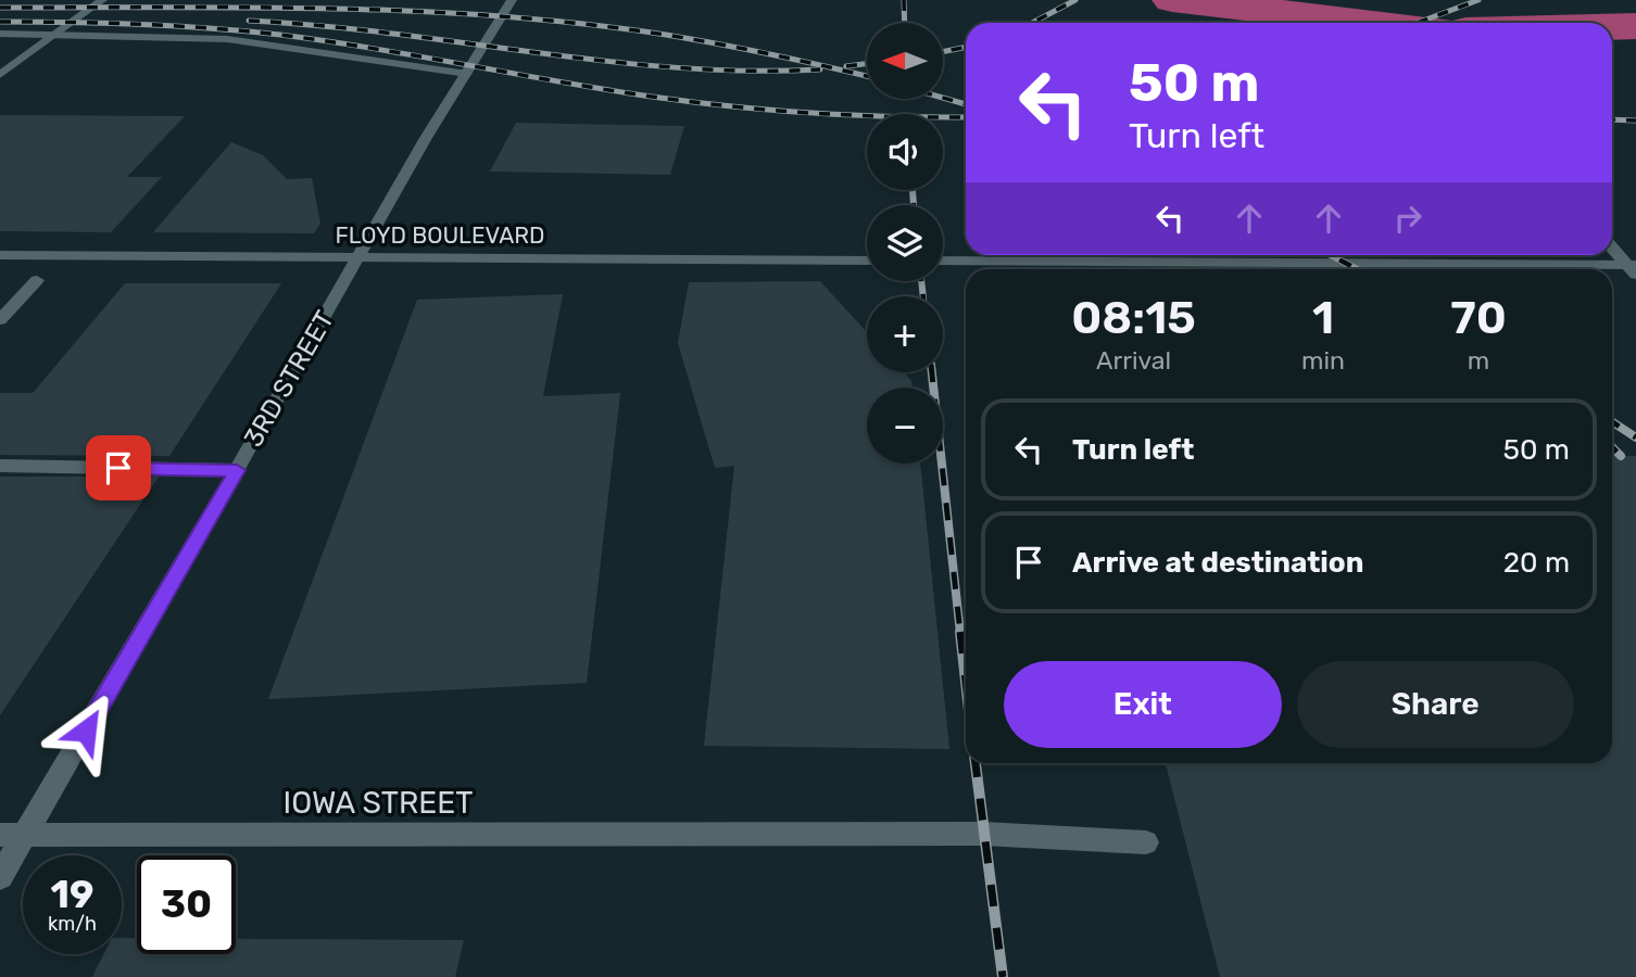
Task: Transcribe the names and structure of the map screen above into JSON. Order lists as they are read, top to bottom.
{
  "streets": {
    "street": ["FLOYD BOULEVARD", "3RD STREET", "IOWA STREET"]
  },
  "crossings": [
    ["3RD STREET", "IOWA STREET"]
  ],
  "north": "left",
  "page": {
    "map_buttons": ["+", "−"],
    "turn": ["50 m", "Turn left"],
    "eta": [
      "08:15",
      "Arrival",
      "1",
      "min",
      "70",
      "m"
    ],
    "list": [
      {
        "name": "Turn left",
        "value": "50 m"
      },
      {
        "name": "Arrive at destination",
        "value": "20 m"
      }
    ],
    "buttons": ["Exit", "Share"],
    "speed": "19 km/h",
    "limit": "30"
  }
}
